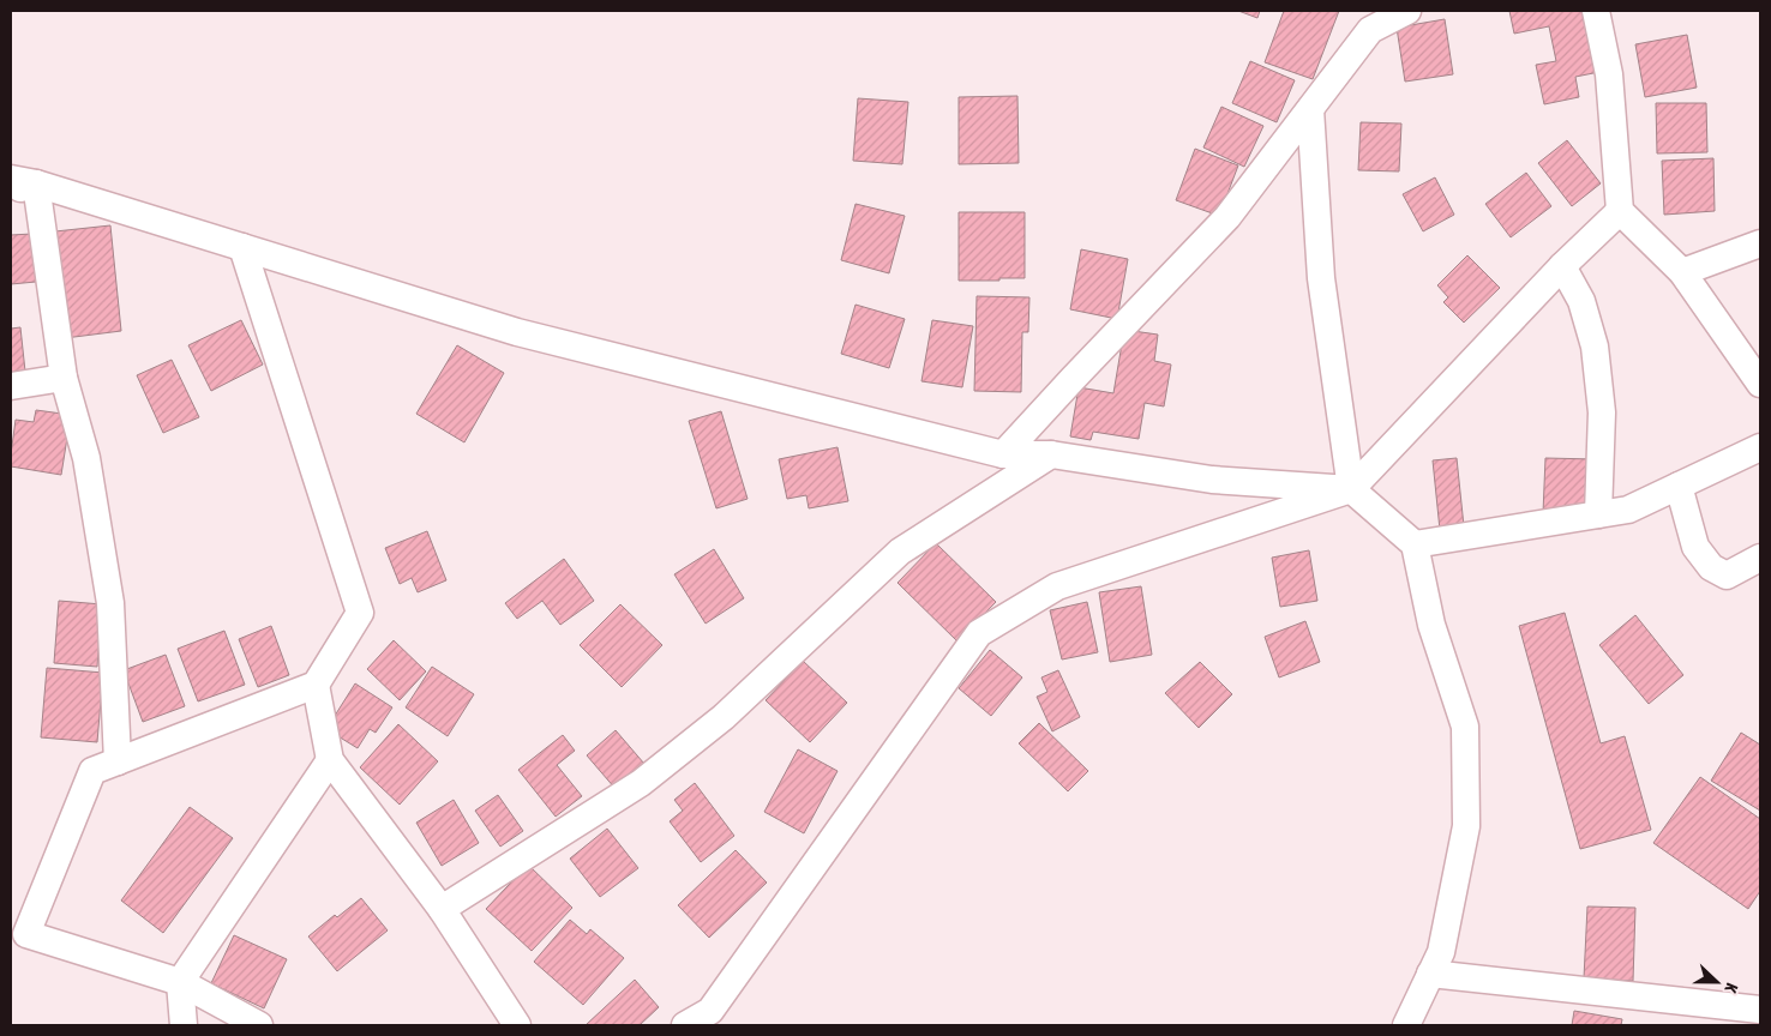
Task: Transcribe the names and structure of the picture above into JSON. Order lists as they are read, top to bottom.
{
  "north": "right"
}
